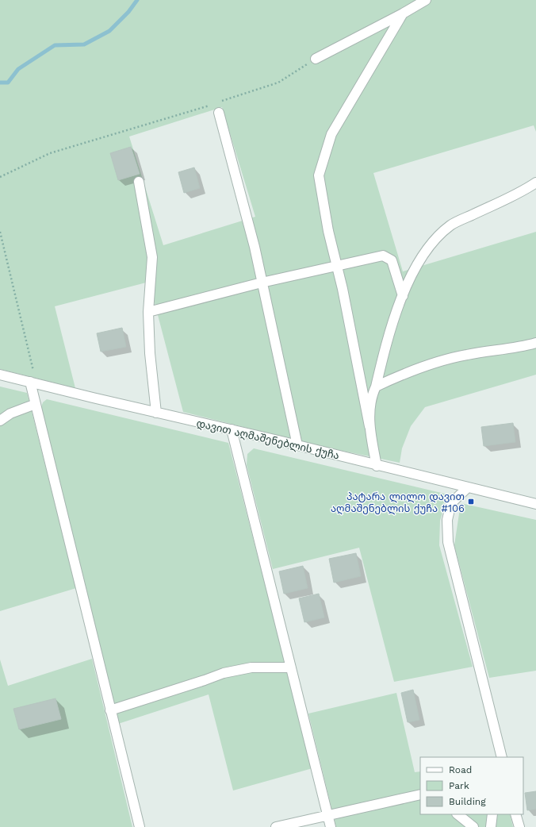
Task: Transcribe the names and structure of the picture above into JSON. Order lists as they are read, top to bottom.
{
  "streets": {
    "street": ["დავით აღმაშენებლის ქუჩა"]
  },
  "places": {
    "transit": ["პატარა ლილო დავით აღმაშენებლის ქუჩა #106"]
  },
  "legend": ["Road", "Park", "Building"]
}
